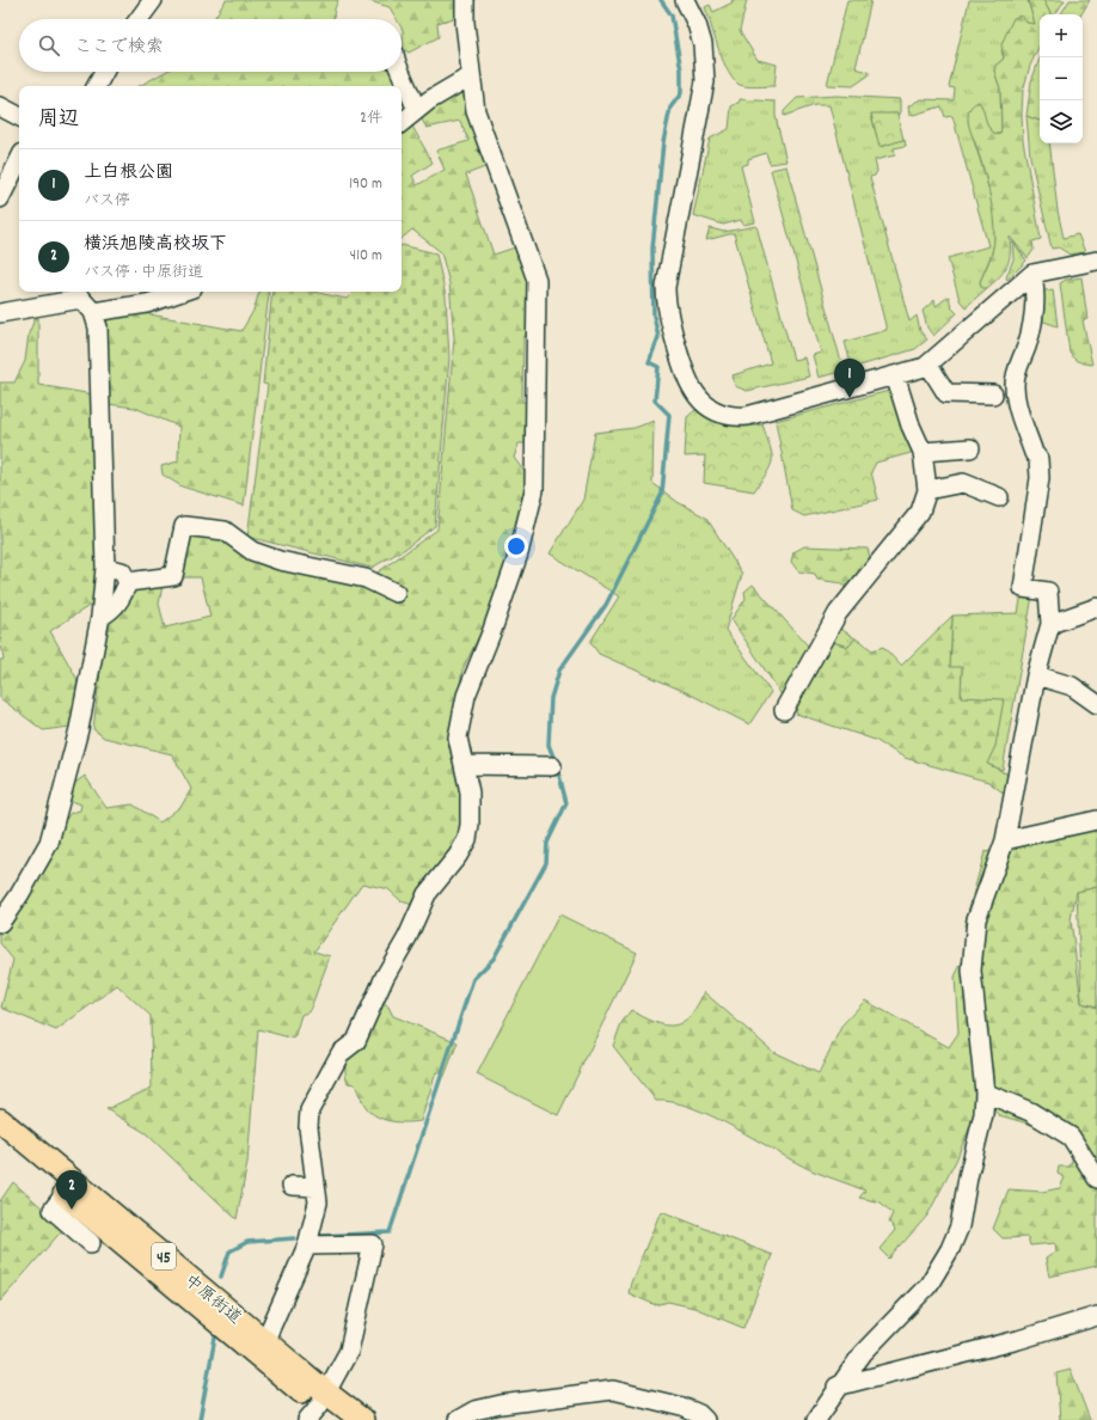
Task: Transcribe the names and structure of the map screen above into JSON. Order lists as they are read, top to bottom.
{
  "streets": {
    "main road": ["45", "中原街道"]
  },
  "page": {
    "map_buttons": ["+", "−"],
    "search": "ここで検索",
    "heading": ["周辺", "2件"],
    "list": [
      {
        "mark": "1",
        "name": "上白根公園",
        "note": "バス停",
        "value": "190 m"
      },
      {
        "mark": "2",
        "name": "横浜旭陵高校坂下",
        "note": "バス停 · 中原街道",
        "value": "410 m"
      }
    ],
    "pins": ["1", "2"]
  }
}
